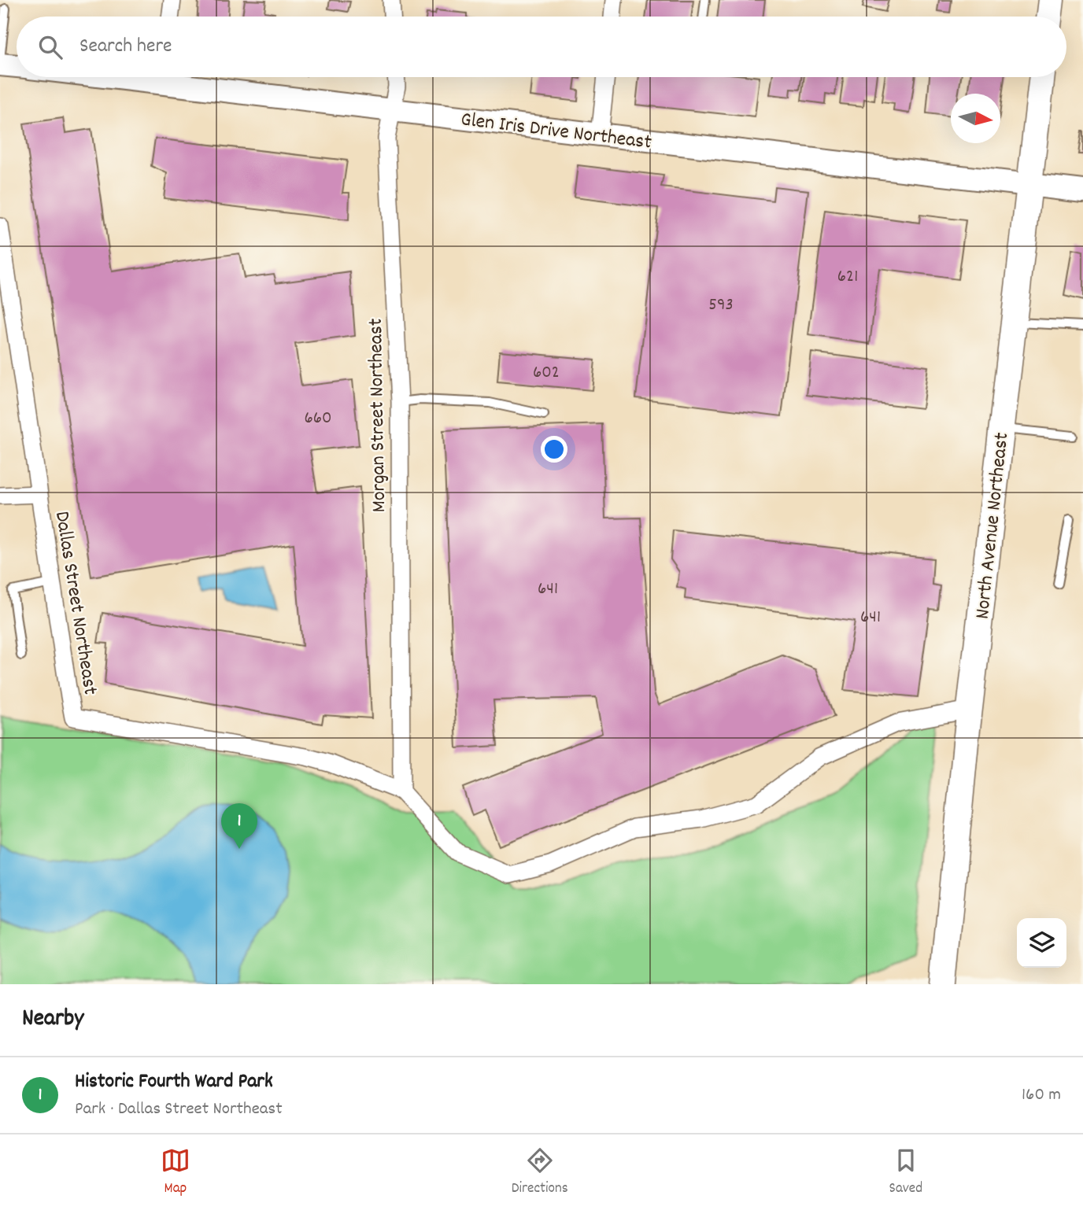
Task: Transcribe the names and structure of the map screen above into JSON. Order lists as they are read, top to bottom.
{
  "streets": {
    "main road": ["North Avenue Northeast"],
    "street": ["Glen Iris Drive Northeast", "Morgan Street Northeast", "Dallas Street Northeast"]
  },
  "crossings": [
    ["Glen Iris Drive Northeast", "Morgan Street Northeast"],
    ["Glen Iris Drive Northeast", "North Avenue Northeast"],
    ["Morgan Street Northeast", "Dallas Street Northeast"],
    ["North Avenue Northeast", "Dallas Street Northeast"]
  ],
  "house_numbers": [
    "621",
    "593",
    "602",
    "660",
    "641",
    "641"
  ],
  "north": "right",
  "page": {
    "search": "Search here",
    "pins": "1",
    "heading": "Nearby",
    "list": [
      {
        "mark": "1",
        "name": "Historic Fourth Ward Park",
        "note": "Park · Dallas Street Northeast",
        "value": "160 m"
      }
    ],
    "nav": ["Map", "Directions", "Saved"]
  }
}
